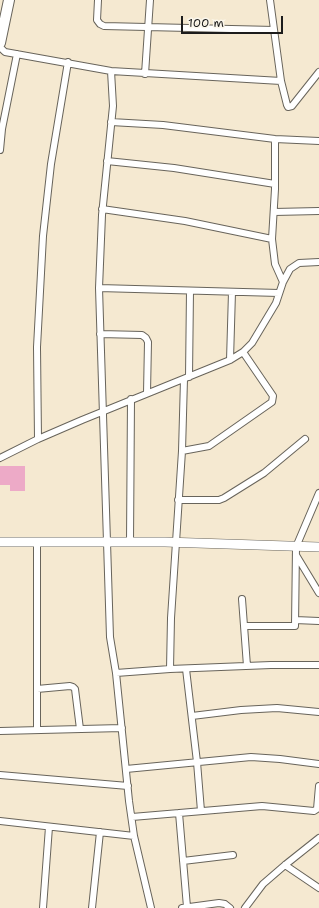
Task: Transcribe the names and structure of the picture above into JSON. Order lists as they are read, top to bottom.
{
  "scale_bar": "100 m"
}
